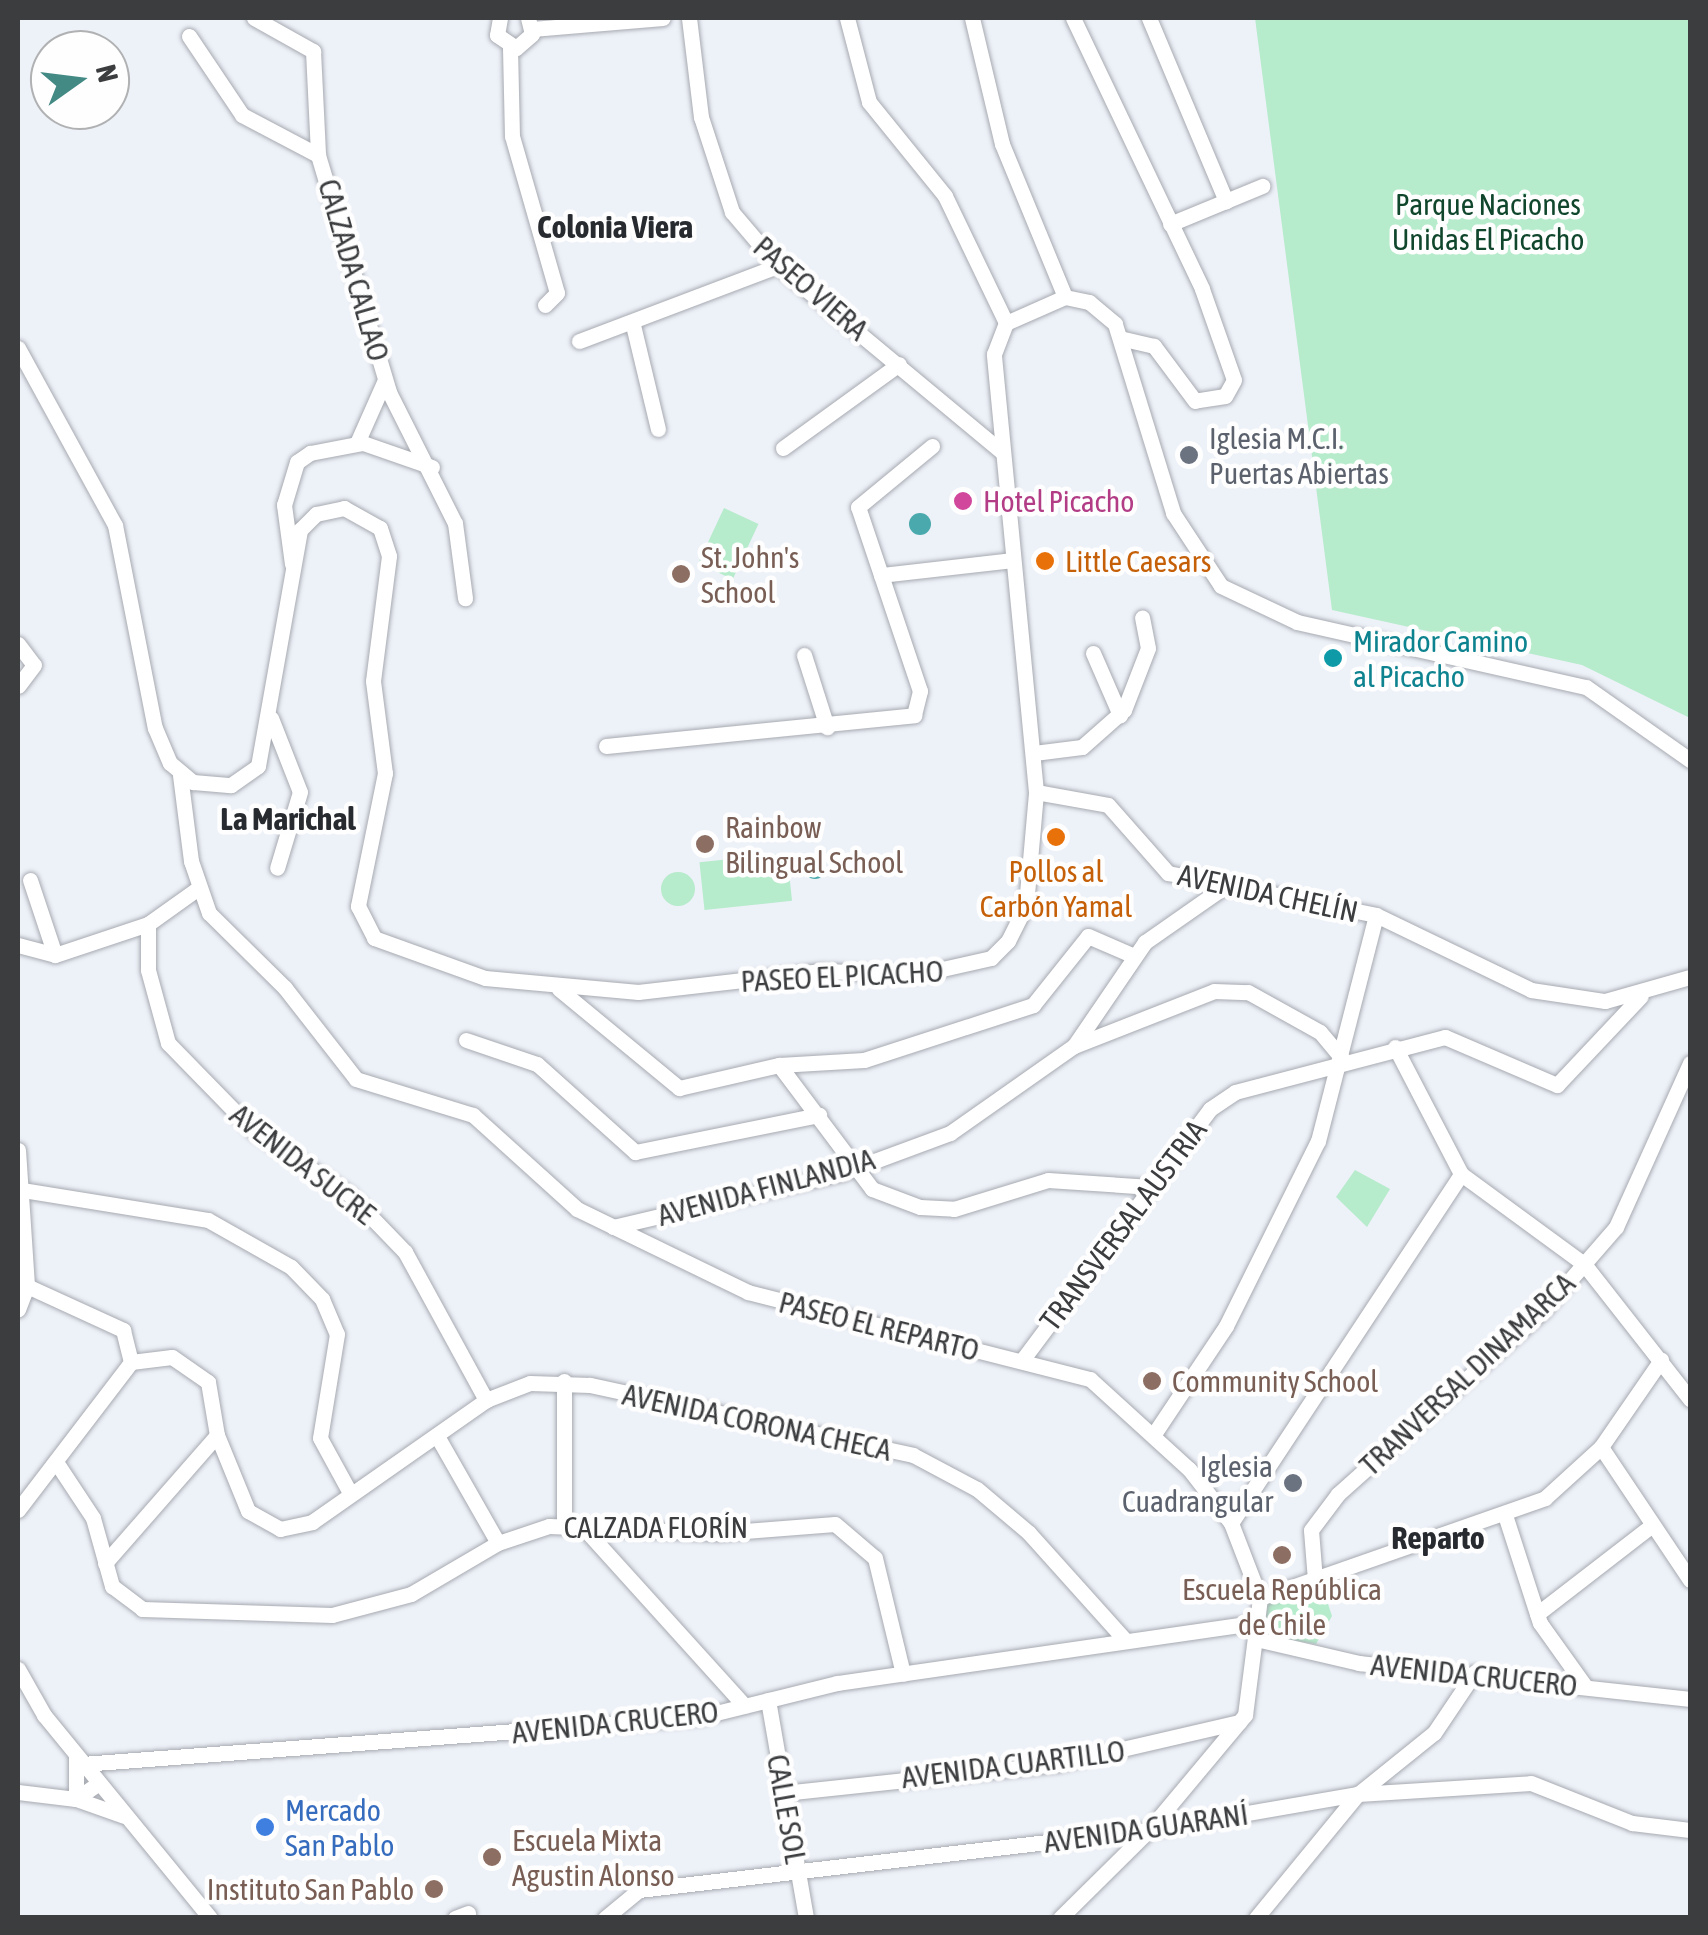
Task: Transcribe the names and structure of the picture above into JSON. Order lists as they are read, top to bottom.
{
  "streets": {
    "street": [
      "CALZADA CALLAO",
      "PASEO VIERA",
      "AVENIDA CHELÍN",
      "PASEO EL PICACHO",
      "AVENIDA SUCRE",
      "AVENIDA FINLANDIA",
      "TRANSVERSAL AUSTRIA",
      "PASEO EL REPARTO",
      "TRANVERSAL DINAMARCA",
      "AVENIDA CORONA CHECA",
      "CALZADA FLORÍN",
      "AVENIDA CRUCERO",
      "AVENIDA CUARTILLO",
      "CALLE SOL",
      "AVENIDA GUARANÍ"
    ]
  },
  "crossings": [
    ["PASEO VIERA", "PASEO EL PICACHO"],
    ["AVENIDA CHELÍN", "PASEO EL PICACHO"],
    ["AVENIDA SUCRE", "AVENIDA CORONA CHECA"],
    ["AVENIDA FINLANDIA", "TRANSVERSAL AUSTRIA"],
    ["AVENIDA FINLANDIA", "PASEO EL REPARTO"],
    ["TRANSVERSAL AUSTRIA", "PASEO EL REPARTO"],
    ["PASEO EL REPARTO", "AVENIDA CRUCERO"],
    ["PASEO EL REPARTO", "AVENIDA CUARTILLO"],
    ["PASEO EL REPARTO", "AVENIDA GUARANÍ"],
    ["AVENIDA CORONA CHECA", "AVENIDA CRUCERO"],
    ["CALZADA FLORÍN", "AVENIDA CRUCERO"],
    ["AVENIDA CRUCERO", "CALLE SOL"],
    ["AVENIDA CUARTILLO", "CALLE SOL"],
    ["CALLE SOL", "AVENIDA GUARANÍ"]
  ],
  "districts": ["Colonia Viera", "La Marichal", "Reparto"],
  "parks": ["Parque Naciones Unidas El Picacho"],
  "places": [
    "Iglesia M.C.I. Puertas Abiertas",
    "Hotel Picacho",
    "Little Caesars",
    "St. John's School",
    "Mirador Camino al Picacho",
    "Pollos al Carbón Yamal",
    "Rainbow Bilingual School",
    "Community School",
    "Iglesia Cuadrangular",
    "Escuela República de Chile",
    "Mercado San Pablo",
    "Escuela Mixta Agustin Alonso",
    "Instituto San Pablo"
  ],
  "north": "right"
}
